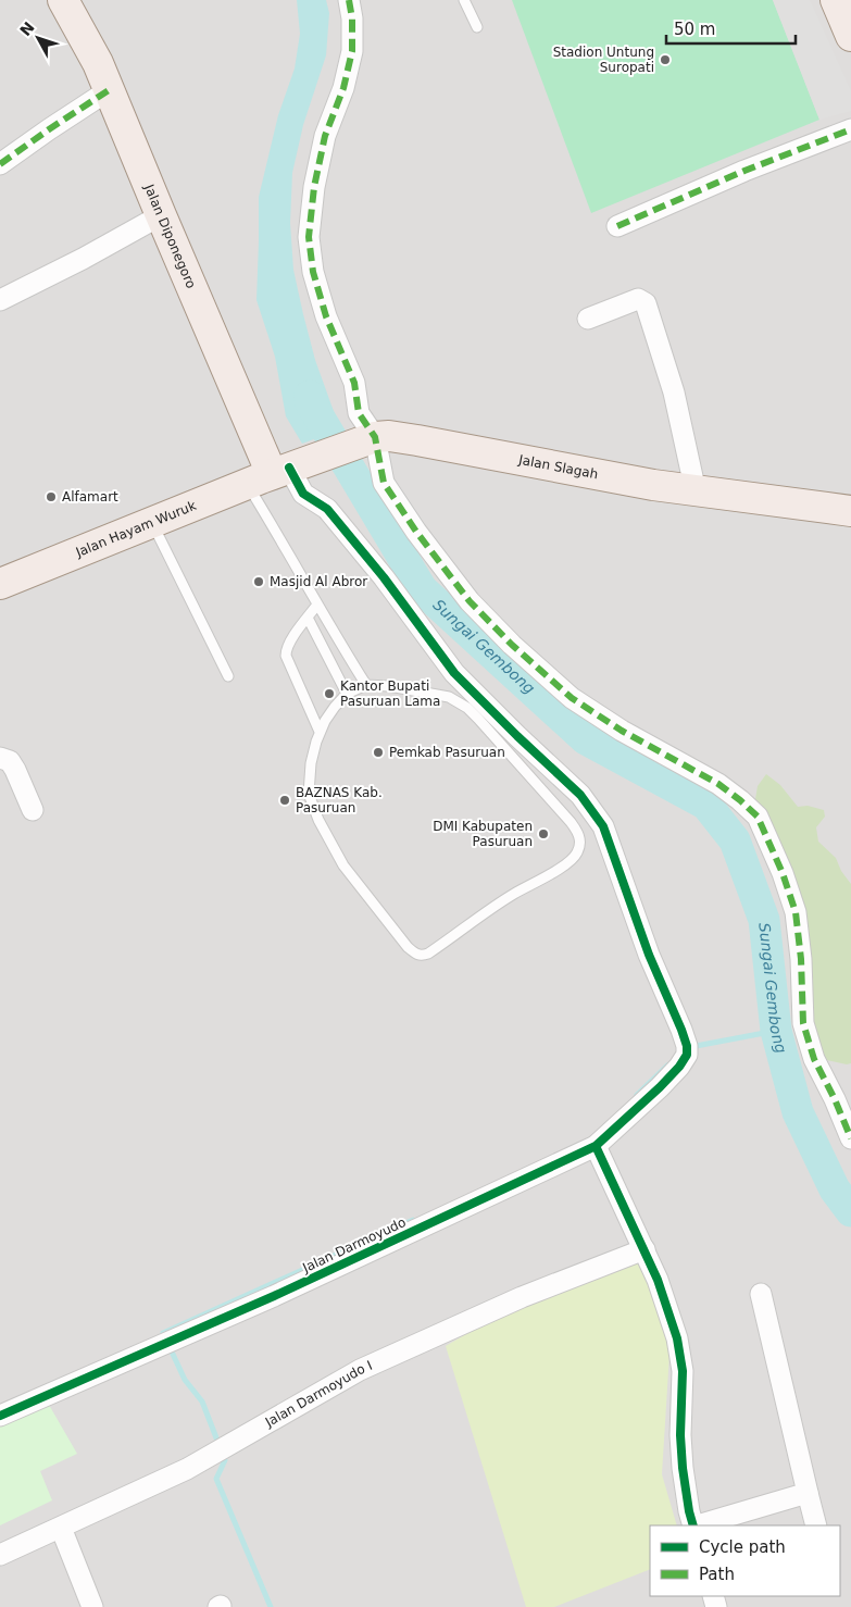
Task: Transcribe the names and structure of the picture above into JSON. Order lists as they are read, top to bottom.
{
  "streets": {
    "main road": ["Jalan Diponegoro", "Jalan Slagah", "Jalan Hayam Wuruk"],
    "street": ["Jalan Darmoyudo", "Jalan Darmoyudo I"]
  },
  "crossings": [
    ["Jalan Diponegoro", "Jalan Slagah"],
    ["Jalan Diponegoro", "Jalan Hayam Wuruk"],
    ["Jalan Diponegoro", "Jalan Darmoyudo"],
    ["Jalan Slagah", "Jalan Hayam Wuruk"],
    ["Jalan Slagah", "Jalan Darmoyudo"],
    ["Jalan Hayam Wuruk", "Jalan Darmoyudo"]
  ],
  "water": ["Sungai Gembong"],
  "places": [
    "Stadion Untung Suropati",
    "Alfamart",
    "Masjid Al Abror",
    "Kantor Bupati Pasuruan Lama",
    "Pemkab Pasuruan",
    "BAZNAS Kab. Pasuruan",
    "DMI Kabupaten Pasuruan"
  ],
  "legend": ["Cycle path", "Path"],
  "scale_bar": "50 m",
  "north": "top left"
}
